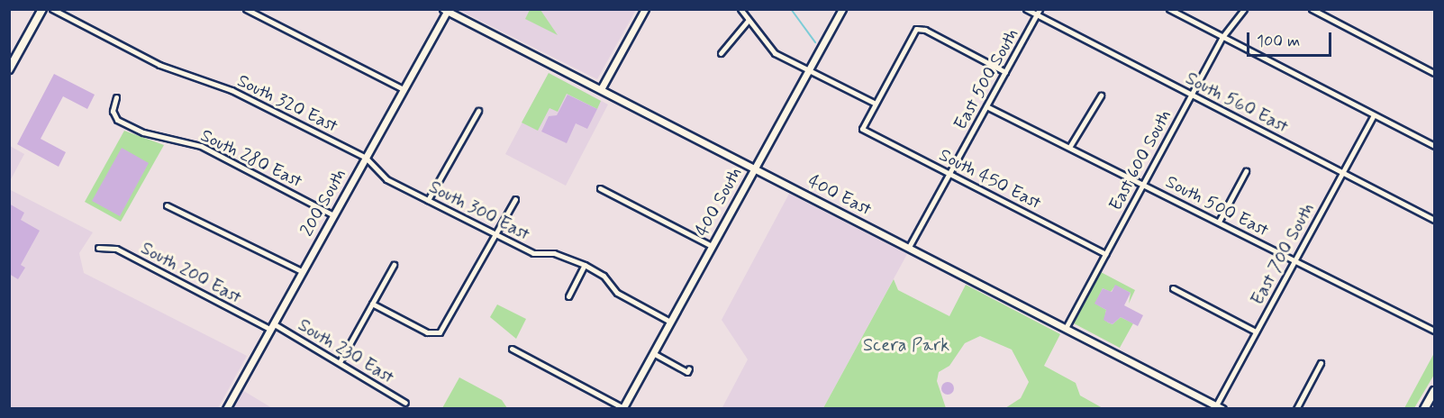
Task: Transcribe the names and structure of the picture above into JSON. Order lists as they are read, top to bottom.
{
  "streets": {
    "street": [
      "East 500 South",
      "South 560 East",
      "South 320 East",
      "South 280 East",
      "East 600 South",
      "South 450 East",
      "400 East",
      "400 South",
      "200 South",
      "South 500 East",
      "South 300 East",
      "East 700 South",
      "South 200 East",
      "South 230 East"
    ]
  },
  "crossings": [
    ["East 500 South", "South 560 East"],
    ["East 500 South", "South 450 East"],
    ["East 500 South", "400 East"],
    ["East 500 South", "South 500 East"],
    ["South 560 East", "East 600 South"],
    ["South 560 East", "East 700 South"],
    ["South 320 East", "200 South"],
    ["South 320 East", "South 300 East"],
    ["South 280 East", "200 South"],
    ["East 600 South", "South 450 East"],
    ["East 600 South", "400 East"],
    ["East 600 South", "South 500 East"],
    ["400 East", "400 South"],
    ["400 East", "200 South"],
    ["400 East", "East 700 South"],
    ["400 South", "South 300 East"],
    ["200 South", "South 300 East"],
    ["200 South", "South 200 East"],
    ["200 South", "South 230 East"],
    ["South 500 East", "East 700 South"],
    ["South 200 East", "South 230 East"]
  ],
  "parks": ["Scera Park"],
  "scale_bar": "100 m"
}
